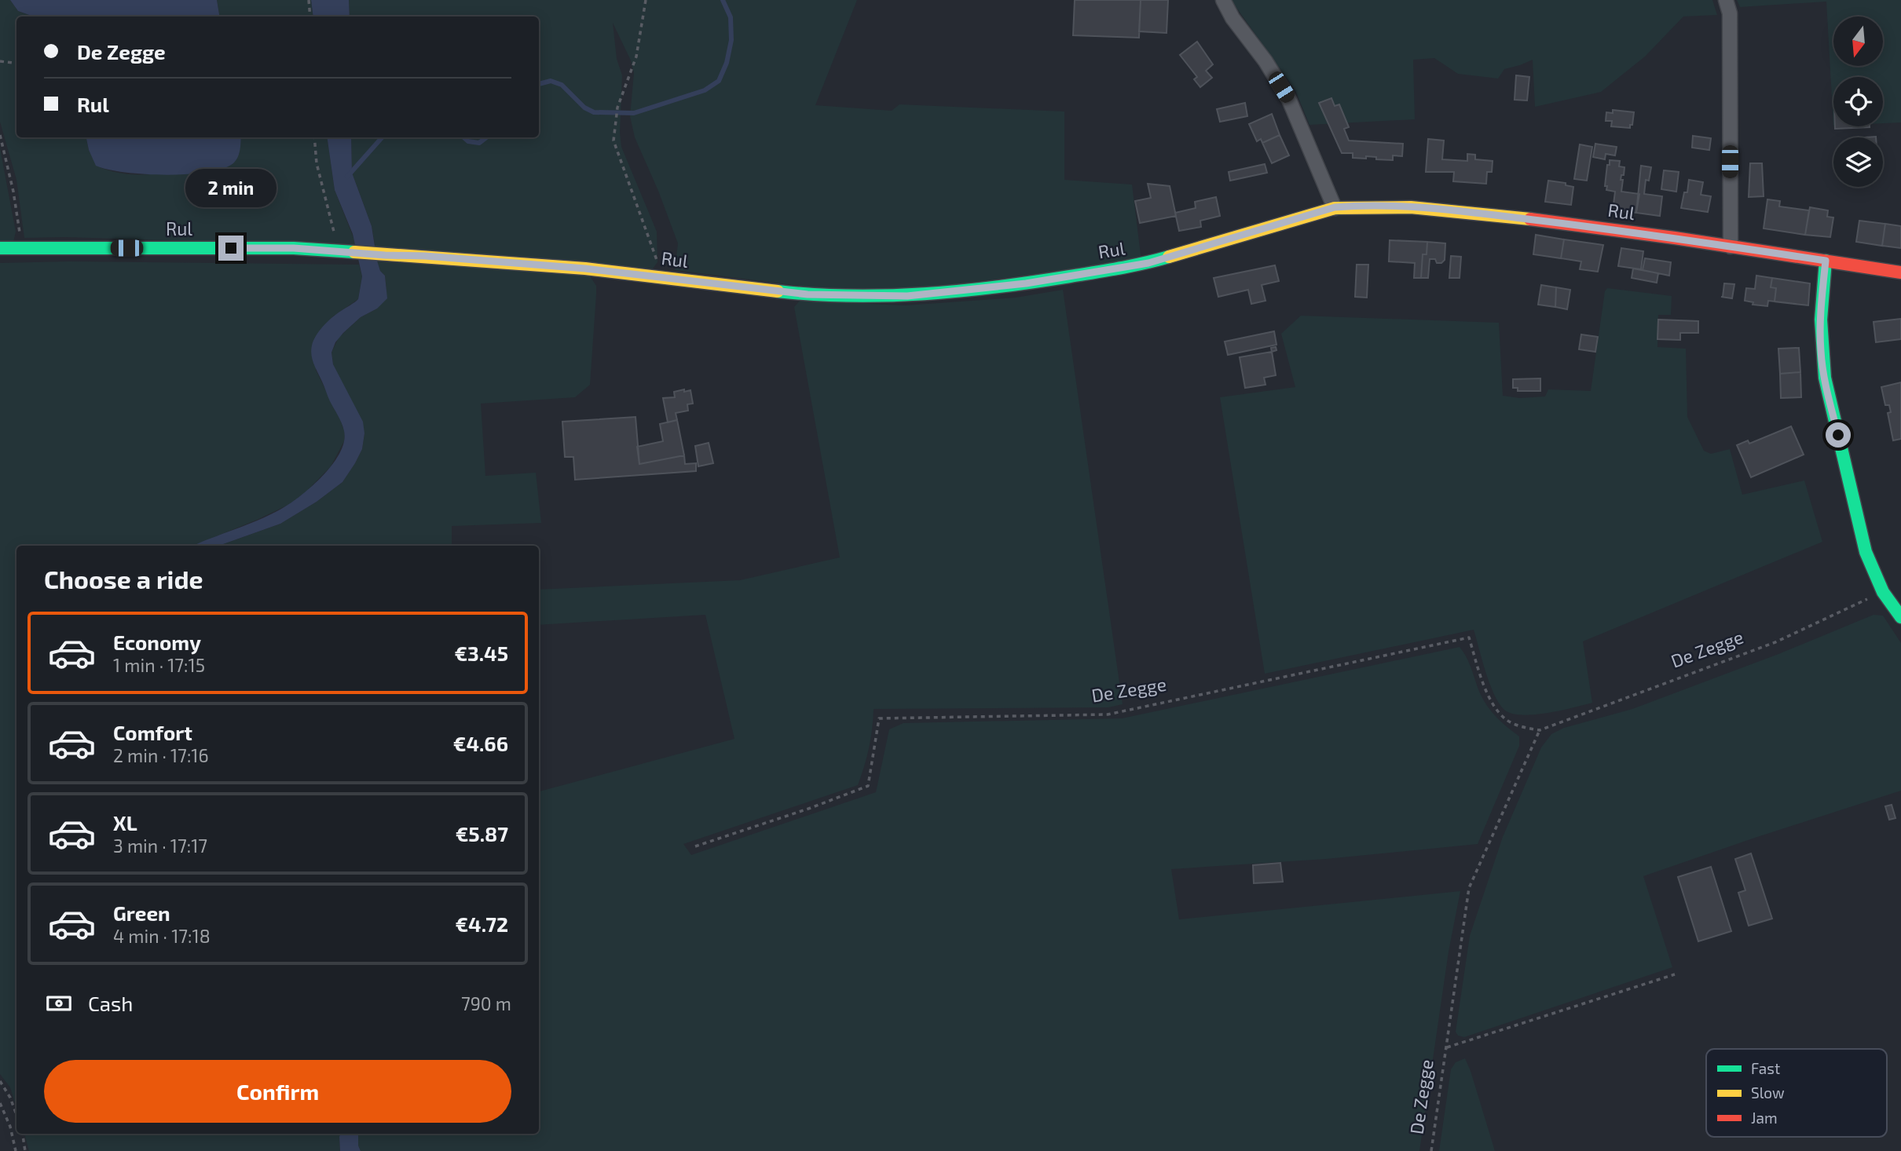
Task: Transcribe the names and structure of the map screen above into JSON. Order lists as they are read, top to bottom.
{
  "streets": {
    "street": ["Rul"],
    "path": ["De Zegge"]
  },
  "legend": ["Fast", "Slow", "Jam"],
  "north": "bottom",
  "page": {
    "banner": ["De Zegge", "Rul"],
    "bubble": "2 min",
    "heading": "Choose a ride",
    "list": [
      {
        "name": "Economy",
        "note": "1 min · 17:15",
        "value": "€3.45"
      },
      {
        "name": "Comfort",
        "note": "2 min · 17:16",
        "value": "€4.66"
      },
      {
        "name": "XL",
        "note": "3 min · 17:17",
        "value": "€5.87"
      },
      {
        "name": "Green",
        "note": "4 min · 17:18",
        "value": "€4.72"
      }
    ],
    "pay": ["Cash", "790 m"],
    "buttons": "Confirm"
  }
}
